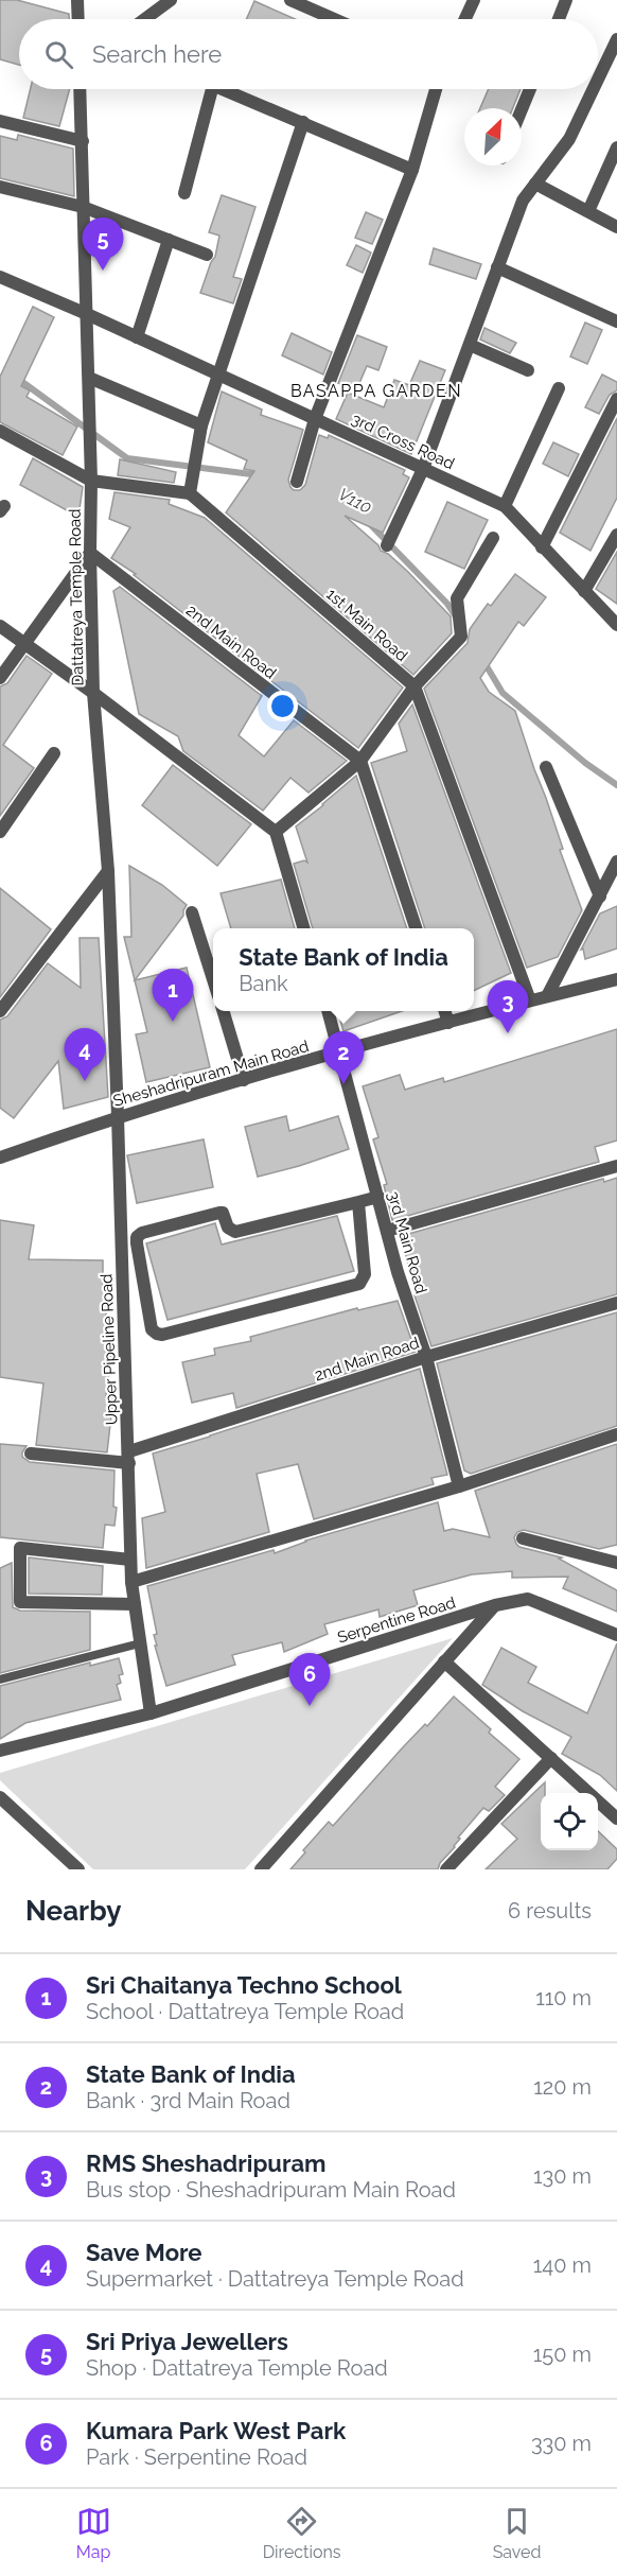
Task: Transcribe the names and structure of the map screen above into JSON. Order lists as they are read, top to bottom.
{
  "streets": {
    "street": [
      "3rd Cross Road",
      "Dattatreya Temple Road",
      "1st Main Road",
      "2nd Main Road",
      "Sheshadripuram Main Road",
      "3rd Main Road",
      "Upper Pipeline Road",
      "Serpentine Road"
    ]
  },
  "crossings": [
    ["3rd Cross Road", "Dattatreya Temple Road"],
    ["Dattatreya Temple Road", "2nd Main Road"],
    ["Dattatreya Temple Road", "Sheshadripuram Main Road"],
    ["Dattatreya Temple Road", "Upper Pipeline Road"],
    ["1st Main Road", "Sheshadripuram Main Road"],
    ["2nd Main Road", "3rd Main Road"],
    ["2nd Main Road", "Upper Pipeline Road"],
    ["Sheshadripuram Main Road", "3rd Main Road"],
    ["Sheshadripuram Main Road", "Upper Pipeline Road"],
    ["Upper Pipeline Road", "Serpentine Road"]
  ],
  "districts": ["BASAPPA GARDEN"],
  "water": ["V110"],
  "north": "top right",
  "page": {
    "search": "Search here",
    "pins": [
      "5",
      "1",
      "3",
      "4",
      "2",
      "6"
    ],
    "popup": ["State Bank of India", "Bank"],
    "heading": ["Nearby", "6 results"],
    "list": [
      {
        "mark": "1",
        "name": "Sri Chaitanya Techno School",
        "note": "School · Dattatreya Temple Road",
        "value": "110 m"
      },
      {
        "mark": "2",
        "name": "State Bank of India",
        "note": "Bank · 3rd Main Road",
        "value": "120 m"
      },
      {
        "mark": "3",
        "name": "RMS Sheshadripuram",
        "note": "Bus stop · Sheshadripuram Main Road",
        "value": "130 m"
      },
      {
        "mark": "4",
        "name": "Save More",
        "note": "Supermarket · Dattatreya Temple Road",
        "value": "140 m"
      },
      {
        "mark": "5",
        "name": "Sri Priya Jewellers",
        "note": "Shop · Dattatreya Temple Road",
        "value": "150 m"
      },
      {
        "mark": "6",
        "name": "Kumara Park West Park",
        "note": "Park · Serpentine Road",
        "value": "330 m"
      }
    ],
    "nav": ["Map", "Directions", "Saved"]
  }
}
